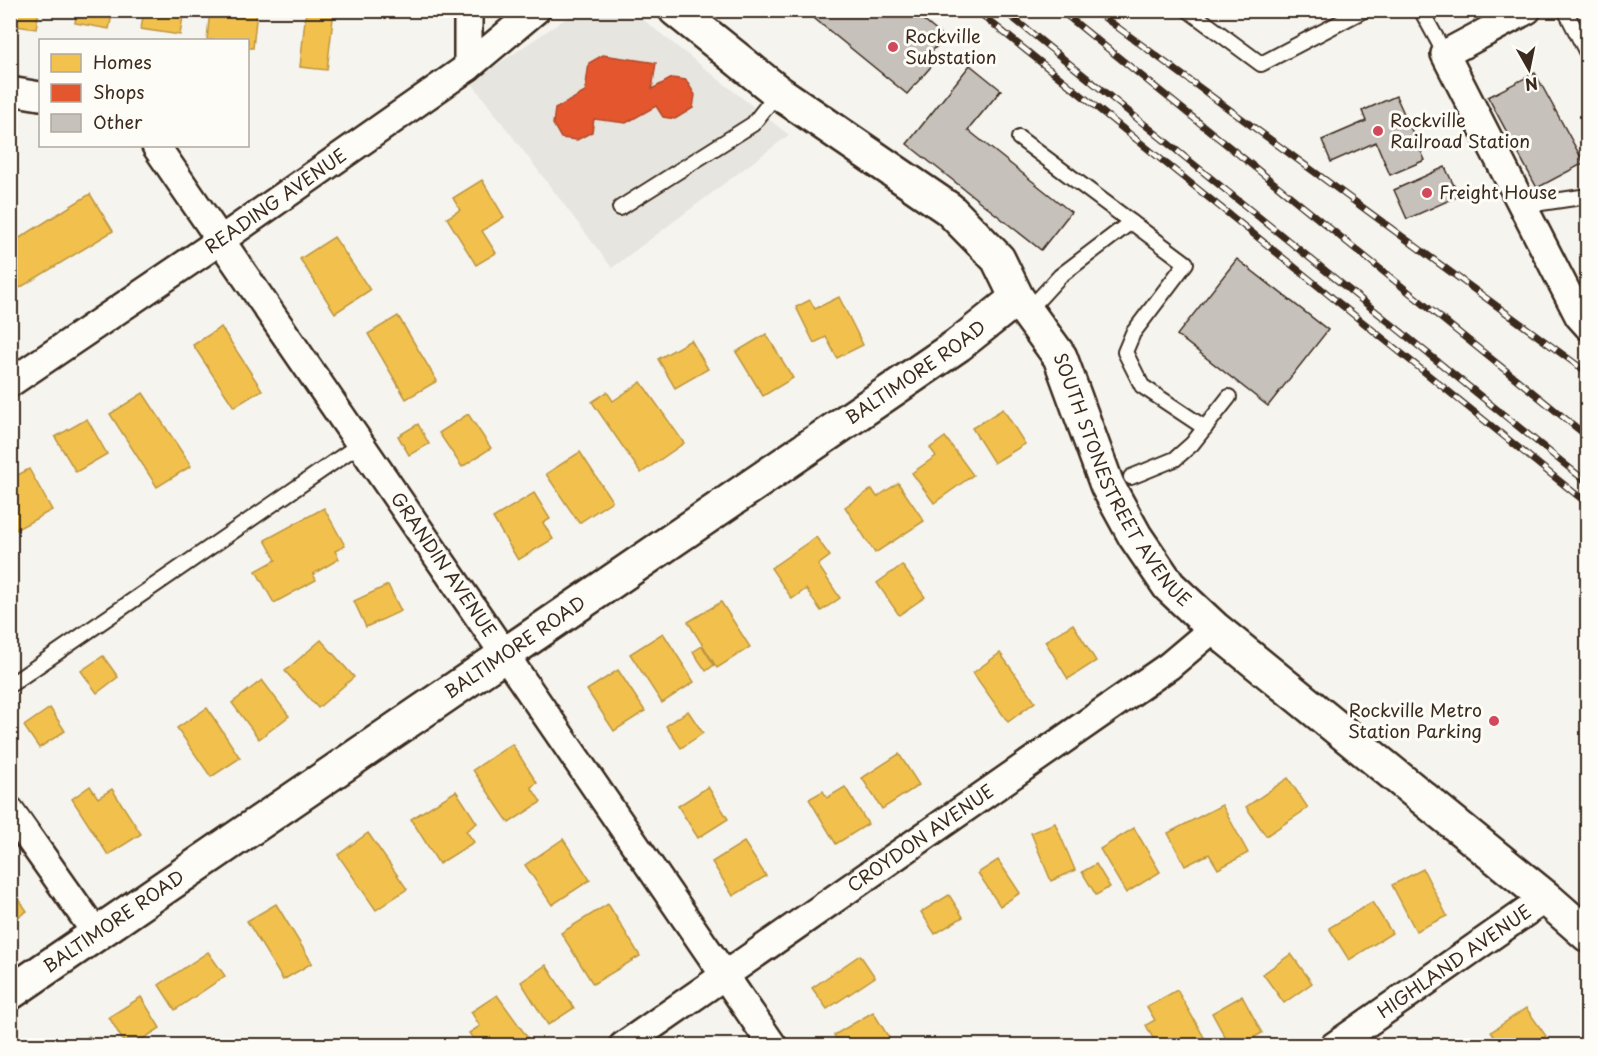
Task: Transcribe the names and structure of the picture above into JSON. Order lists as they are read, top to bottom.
{
  "streets": {
    "main road": ["BALTIMORE ROAD", "SOUTH STONESTREET AVENUE"],
    "street": [
      "READING AVENUE",
      "GRANDIN AVENUE",
      "CROYDON AVENUE",
      "HIGHLAND AVENUE"
    ]
  },
  "crossings": [
    ["READING AVENUE", "GRANDIN AVENUE"],
    ["BALTIMORE ROAD", "SOUTH STONESTREET AVENUE"],
    ["BALTIMORE ROAD", "GRANDIN AVENUE"],
    ["SOUTH STONESTREET AVENUE", "CROYDON AVENUE"],
    ["SOUTH STONESTREET AVENUE", "HIGHLAND AVENUE"],
    ["GRANDIN AVENUE", "CROYDON AVENUE"]
  ],
  "places": [
    "Rockville Substation",
    "Rockville Railroad Station",
    "Freight House",
    "Rockville Metro Station Parking"
  ],
  "legend": ["Homes", "Shops", "Other"],
  "north": "bottom"
}
